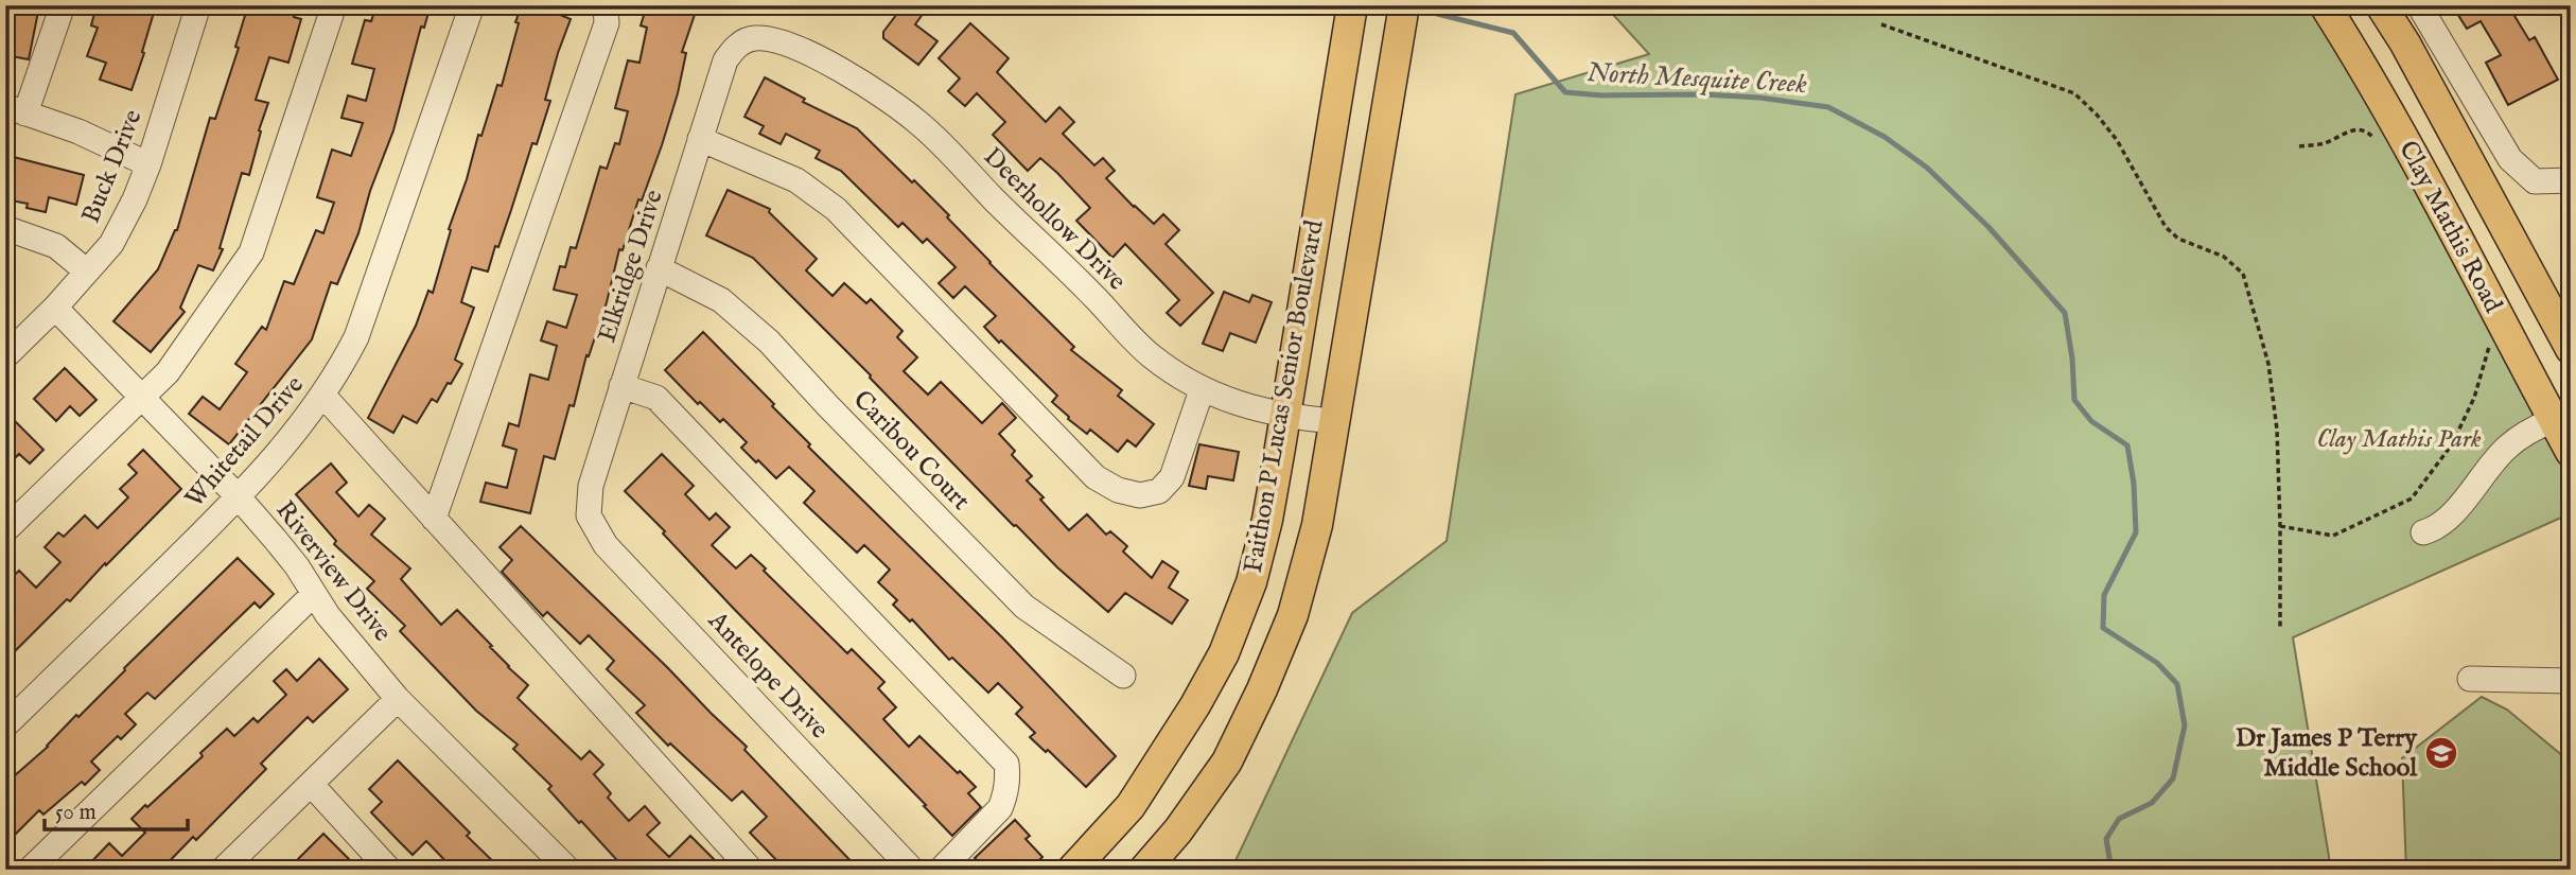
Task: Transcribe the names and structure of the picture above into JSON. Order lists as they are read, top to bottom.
{
  "streets": {
    "main road": ["Clay Mathis Road", "Faithon P Lucas Senior Boulevard"],
    "street": [
      "Buck Drive",
      "Deerhollow Drive",
      "Elkridge Drive",
      "Whitetail Drive",
      "Caribou Court",
      "Riverview Drive",
      "Antelope Drive"
    ]
  },
  "crossings": [
    ["Buck Drive", "Riverview Drive"],
    ["Deerhollow Drive", "Elkridge Drive"],
    ["Deerhollow Drive", "Faithon P Lucas Senior Boulevard"],
    ["Elkridge Drive", "Caribou Court"],
    ["Elkridge Drive", "Antelope Drive"],
    ["Whitetail Drive", "Riverview Drive"]
  ],
  "water": ["North Mesquite Creek"],
  "parks": ["Clay Mathis Park"],
  "places": {
    "school or university": ["Dr James P Terry Middle School"]
  },
  "scale_bar": "50 m"
}
